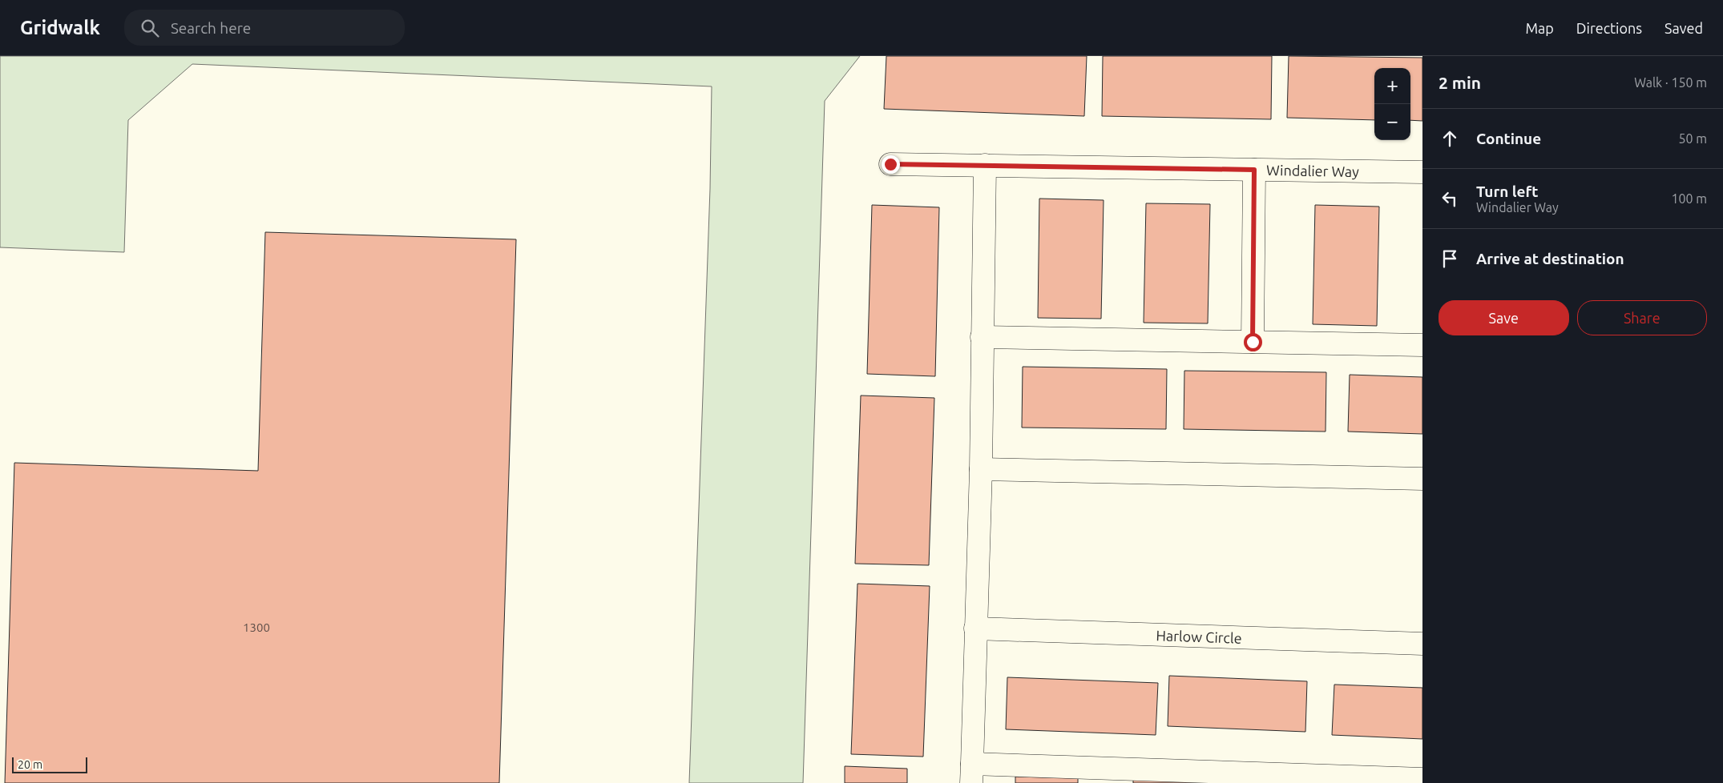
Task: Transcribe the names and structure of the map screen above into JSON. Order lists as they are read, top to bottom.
{
  "streets": {
    "street": ["Windalier Way", "Harlow Circle"]
  },
  "house_numbers": ["1300"],
  "scale_bar": "20 m",
  "page": {
    "header": "Gridwalk",
    "search": "Search here",
    "nav": ["Map", "Directions", "Saved"],
    "heading": ["2 min", "Walk · 150 m"],
    "map_buttons": ["+", "−"],
    "list": [
      ["Continue", "50 m"],
      ["Turn left", "Windalier Way", "100 m"],
      "Arrive at destination"
    ],
    "buttons": ["Save", "Share"],
    "scale": "20 m"
  }
}
